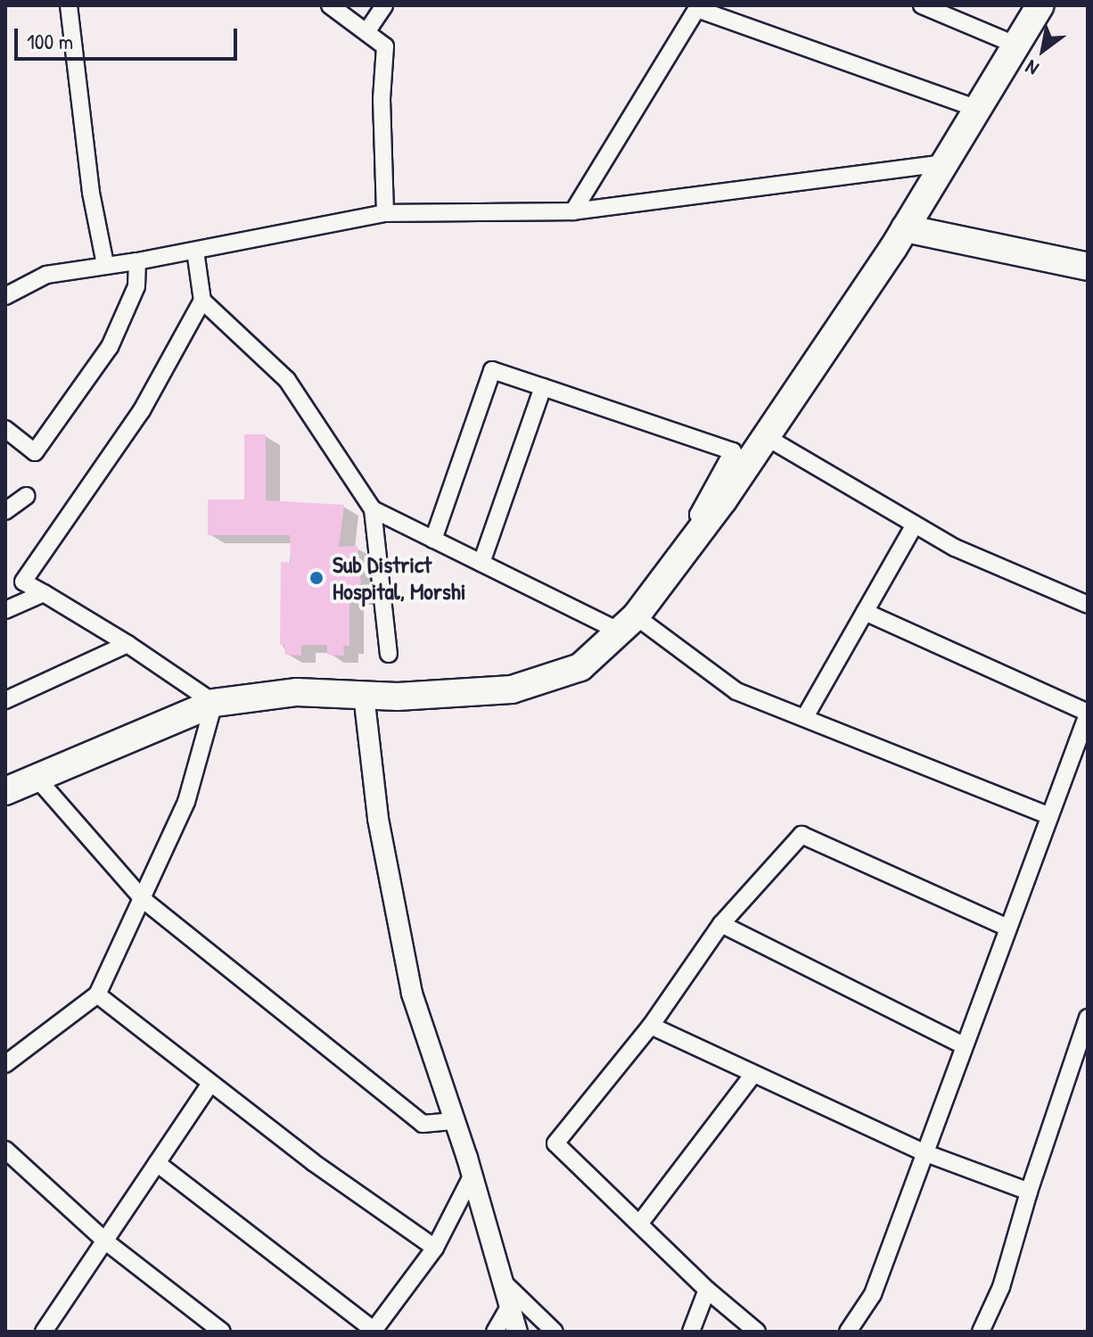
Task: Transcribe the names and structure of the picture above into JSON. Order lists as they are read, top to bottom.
{
  "places": ["Sub District Hospital, Morshi"],
  "scale_bar": "100 m",
  "north": "bottom left"
}
